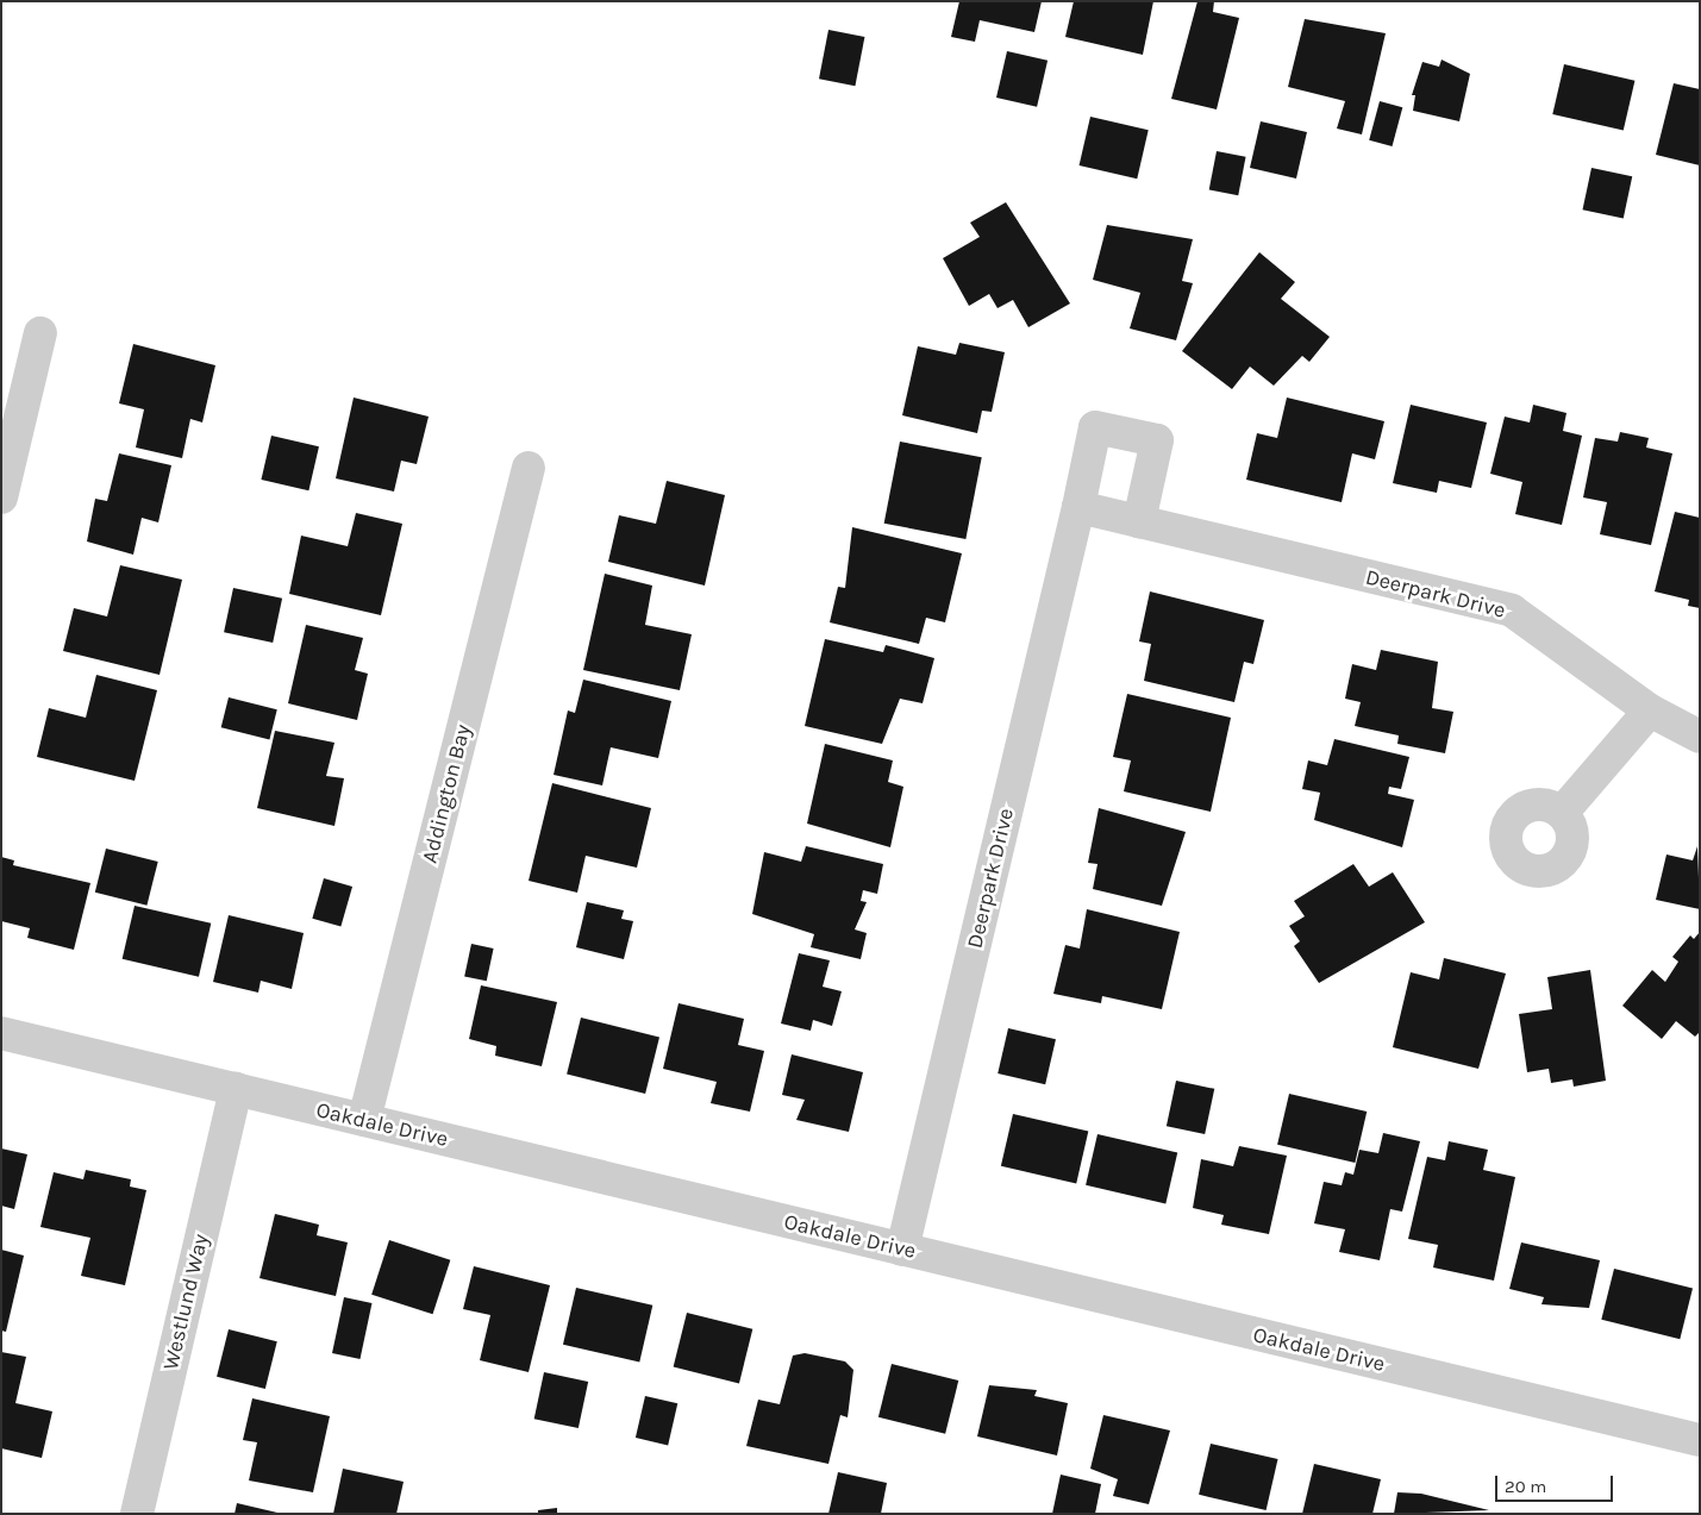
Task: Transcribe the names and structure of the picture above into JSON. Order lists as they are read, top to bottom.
{
  "streets": {
    "street": [
      "Deerpark Drive",
      "Addington Bay",
      "Oakdale Drive",
      "Westlund Way"
    ]
  },
  "crossings": [
    ["Deerpark Drive", "Oakdale Drive"],
    ["Addington Bay", "Oakdale Drive"],
    ["Oakdale Drive", "Westlund Way"]
  ],
  "scale_bar": "20 m"
}
